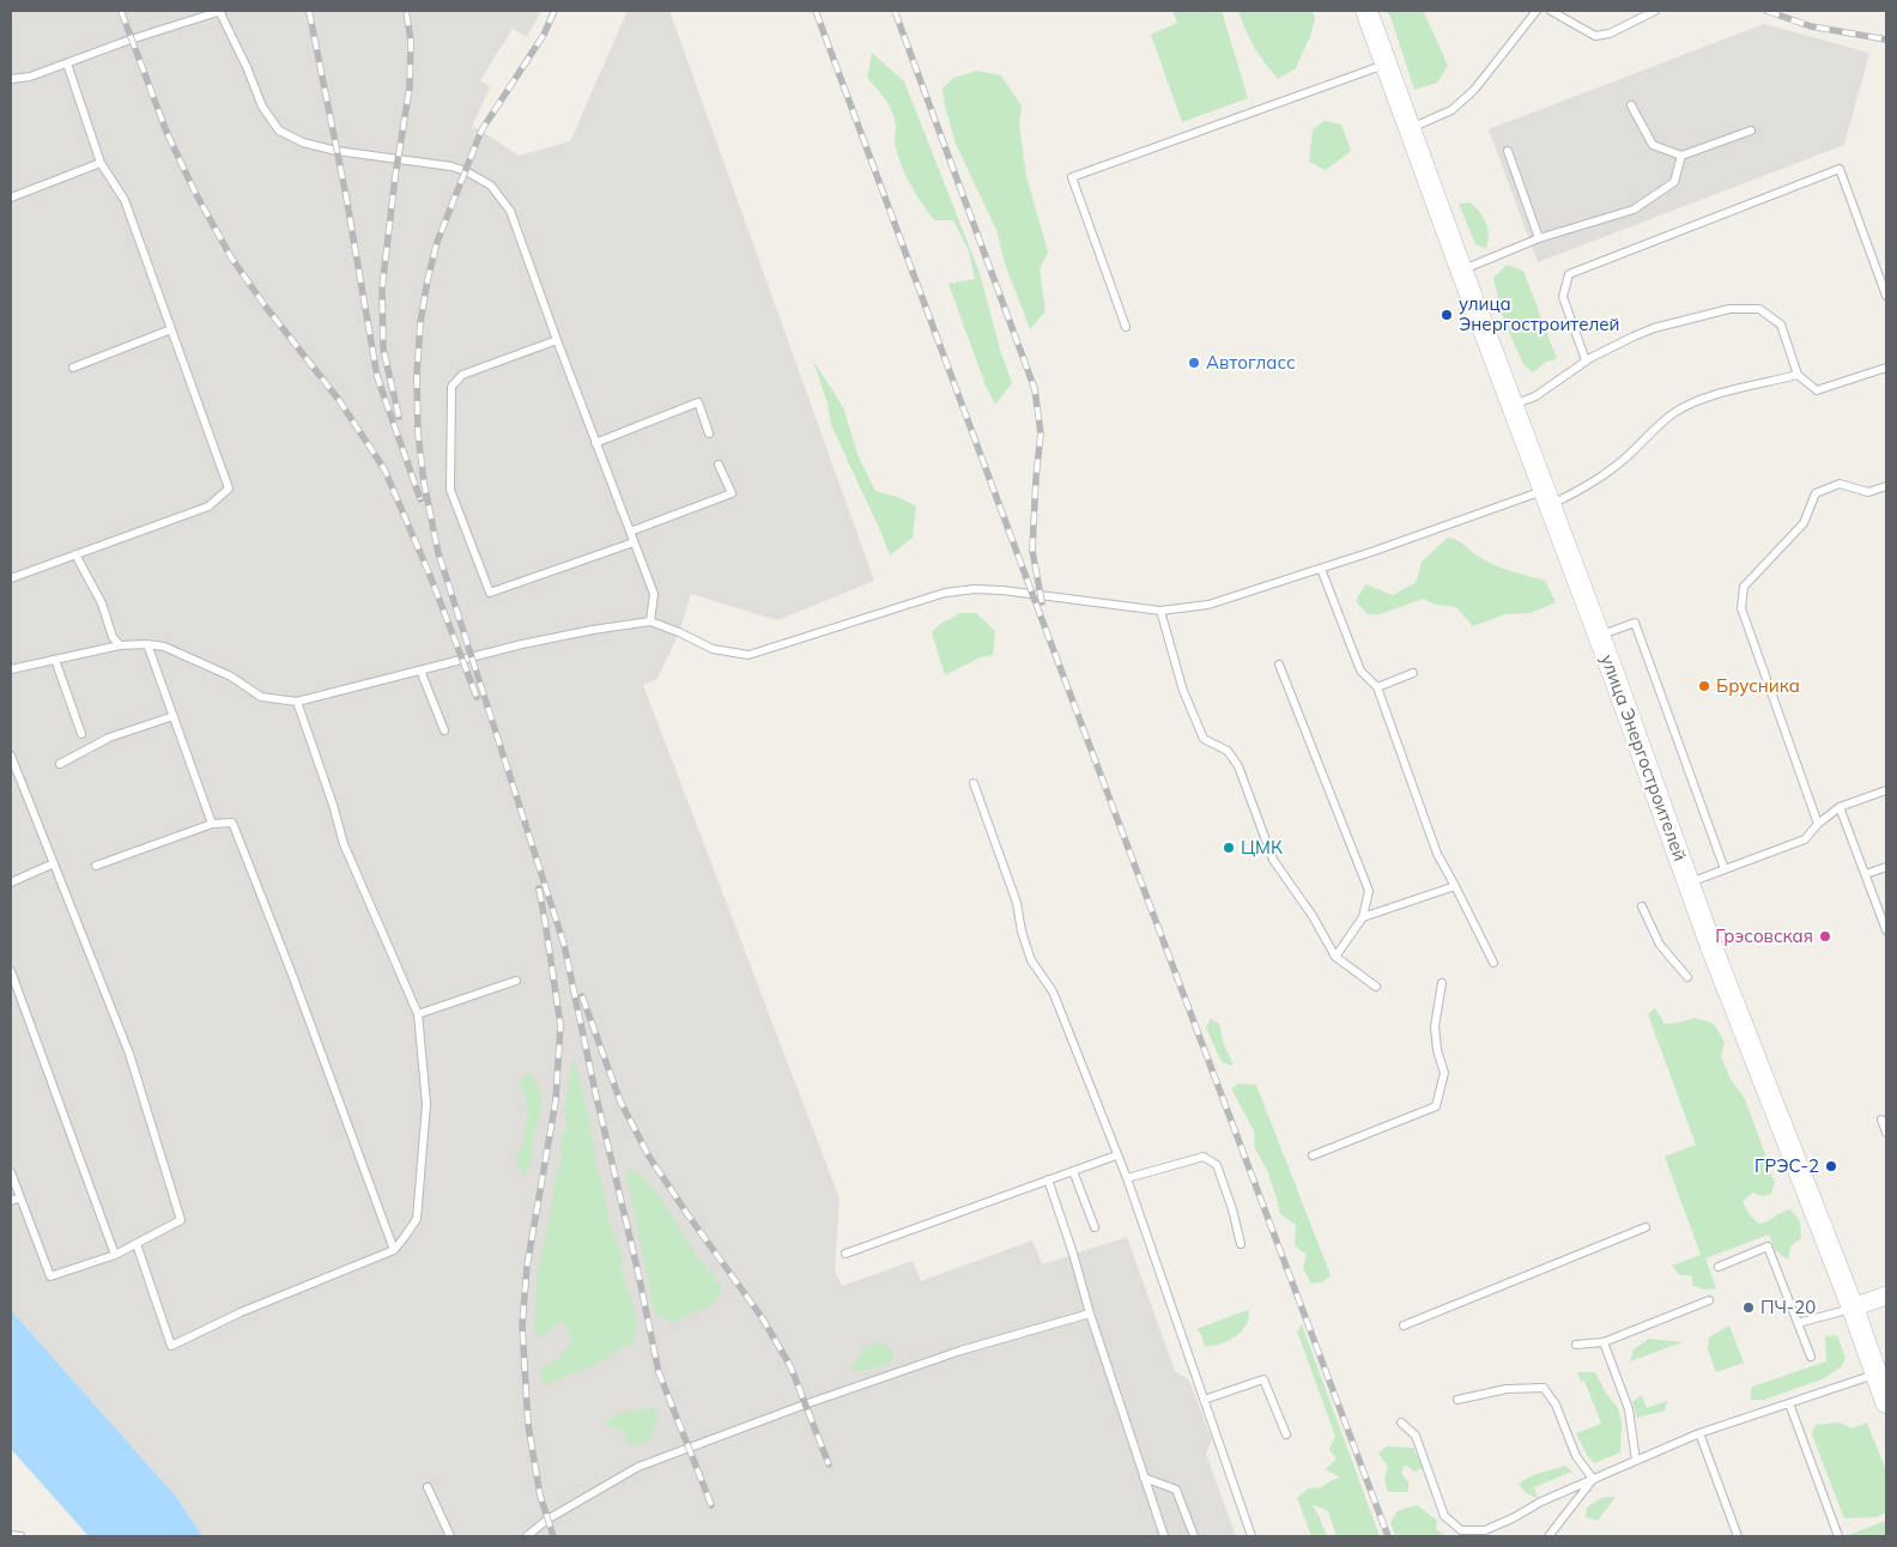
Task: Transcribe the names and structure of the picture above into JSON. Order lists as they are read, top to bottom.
{
  "streets": {
    "main road": ["улица Энергостроителей"]
  },
  "places": [
    "улица Энергостроителей",
    "Автогласс",
    "Брусника",
    "ЦМК",
    "Грэсовская",
    "ГРЭС-2",
    "ПЧ-20"
  ]
}
